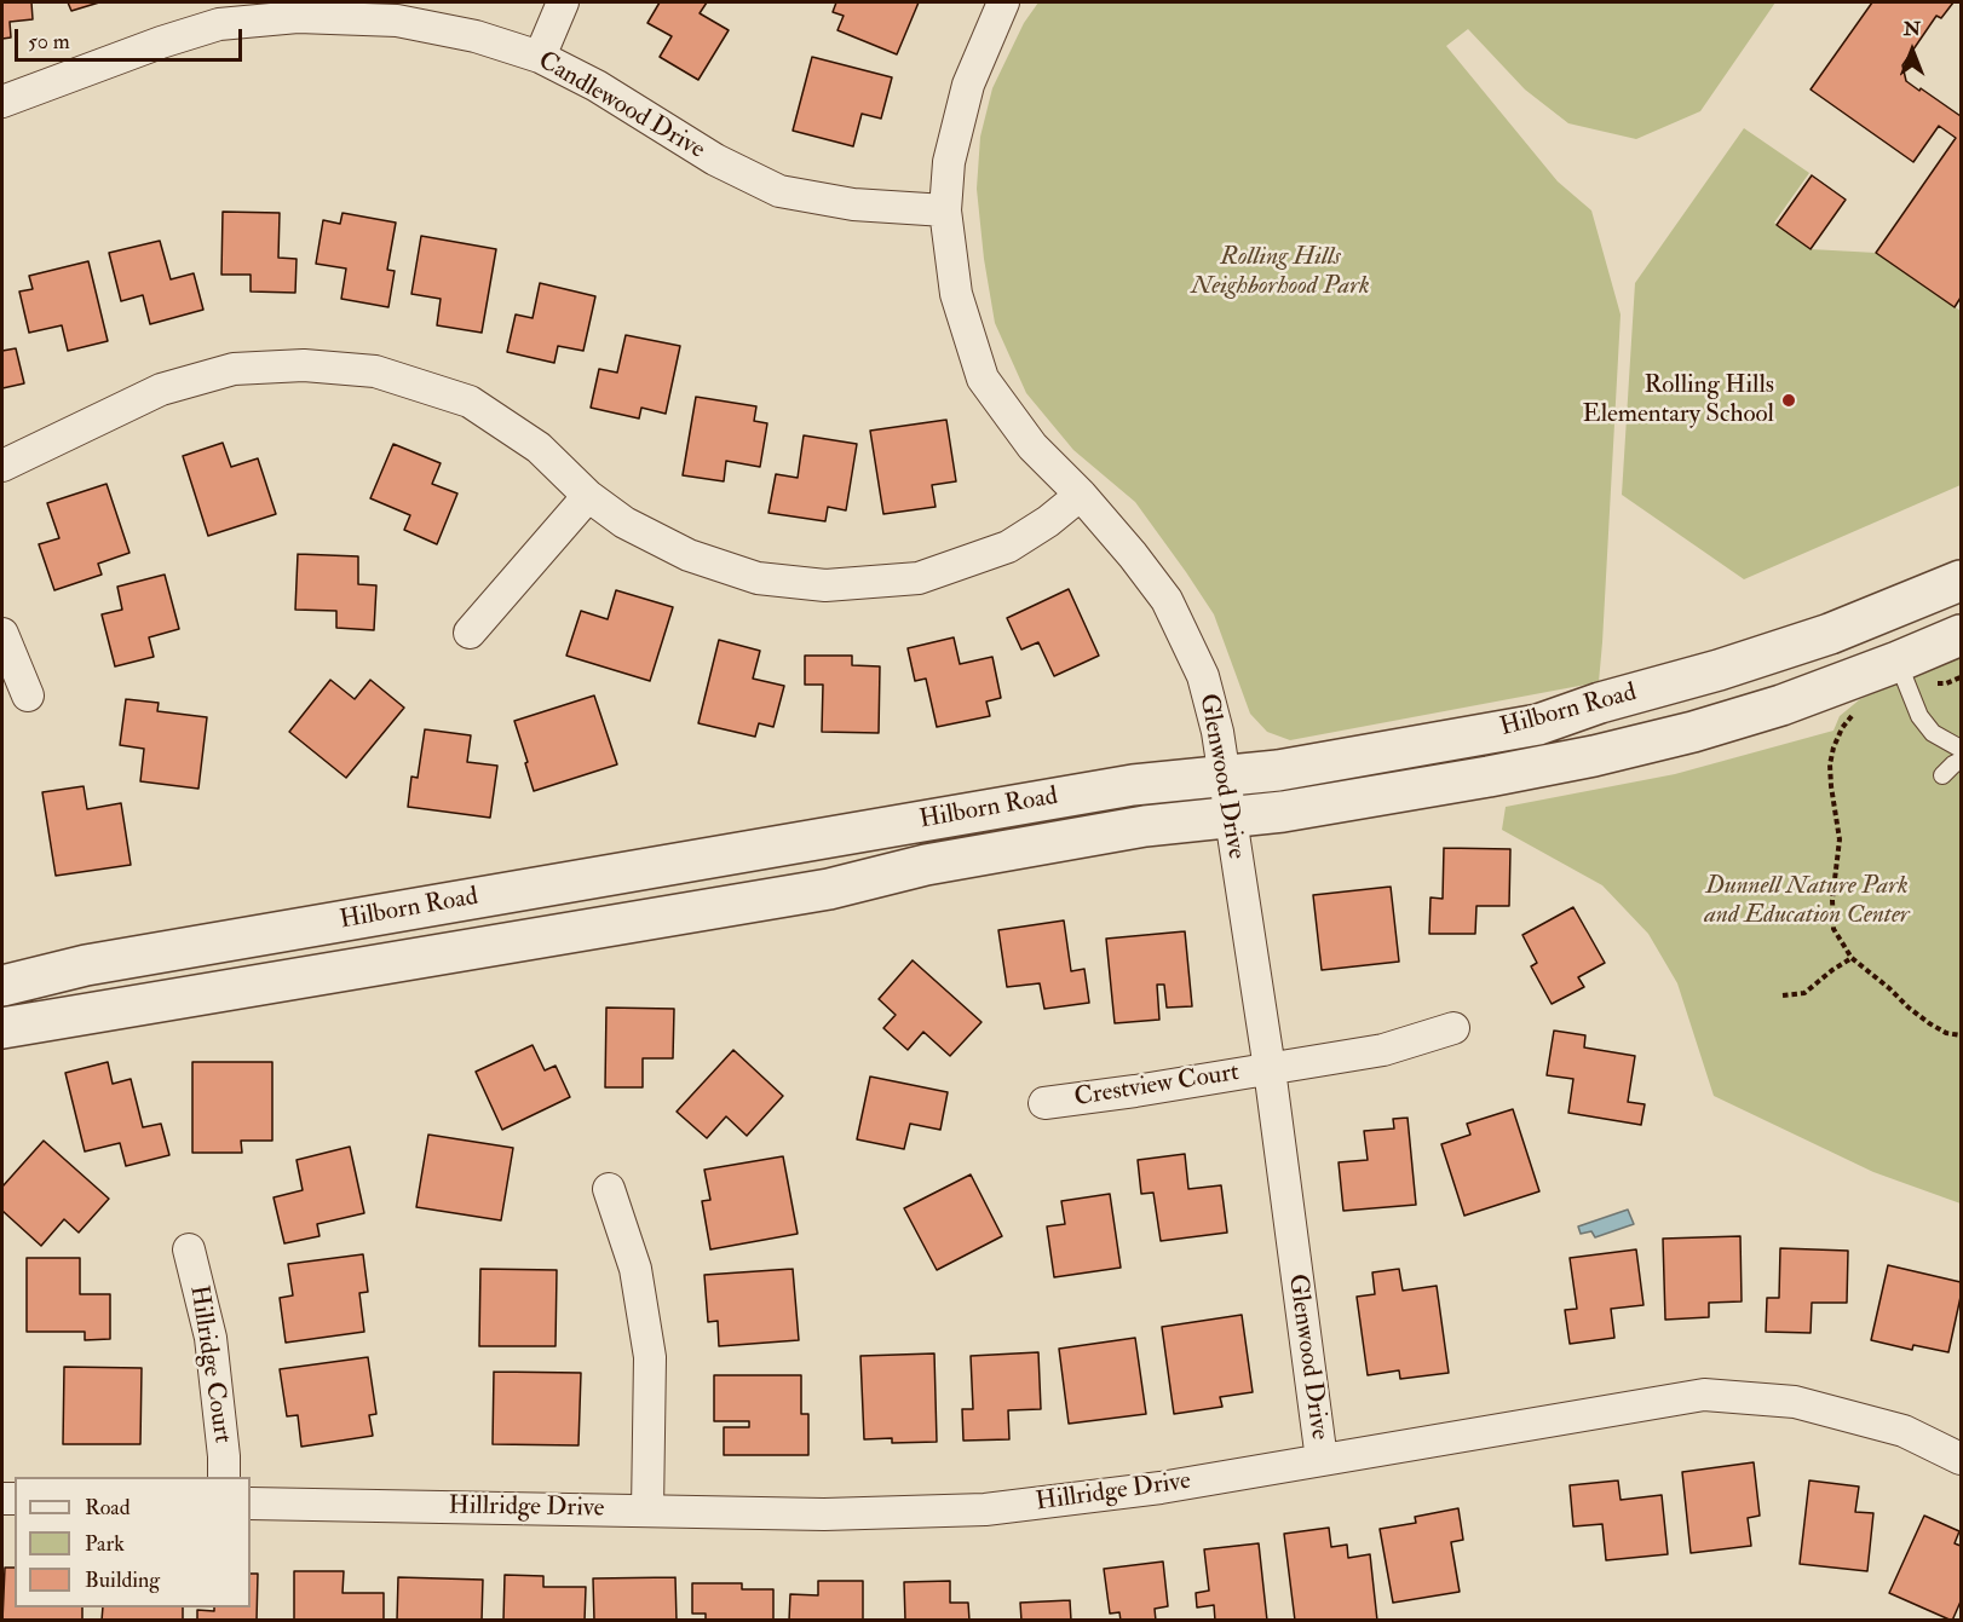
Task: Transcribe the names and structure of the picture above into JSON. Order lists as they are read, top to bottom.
{
  "streets": {
    "street": [
      "Candlewood Drive",
      "Hilborn Road",
      "Glenwood Drive",
      "Crestview Court",
      "Hillridge Court",
      "Hillridge Drive"
    ]
  },
  "crossings": [
    ["Candlewood Drive", "Glenwood Drive"],
    ["Hilborn Road", "Glenwood Drive"],
    ["Glenwood Drive", "Crestview Court"],
    ["Glenwood Drive", "Hillridge Drive"]
  ],
  "parks": ["Rolling Hills Neighborhood Park", "Dunnell Nature Park and Education Center"],
  "places": ["Rolling Hills Elementary School"],
  "legend": ["Road", "Park", "Building"],
  "scale_bar": "50 m",
  "north": "top"
}
